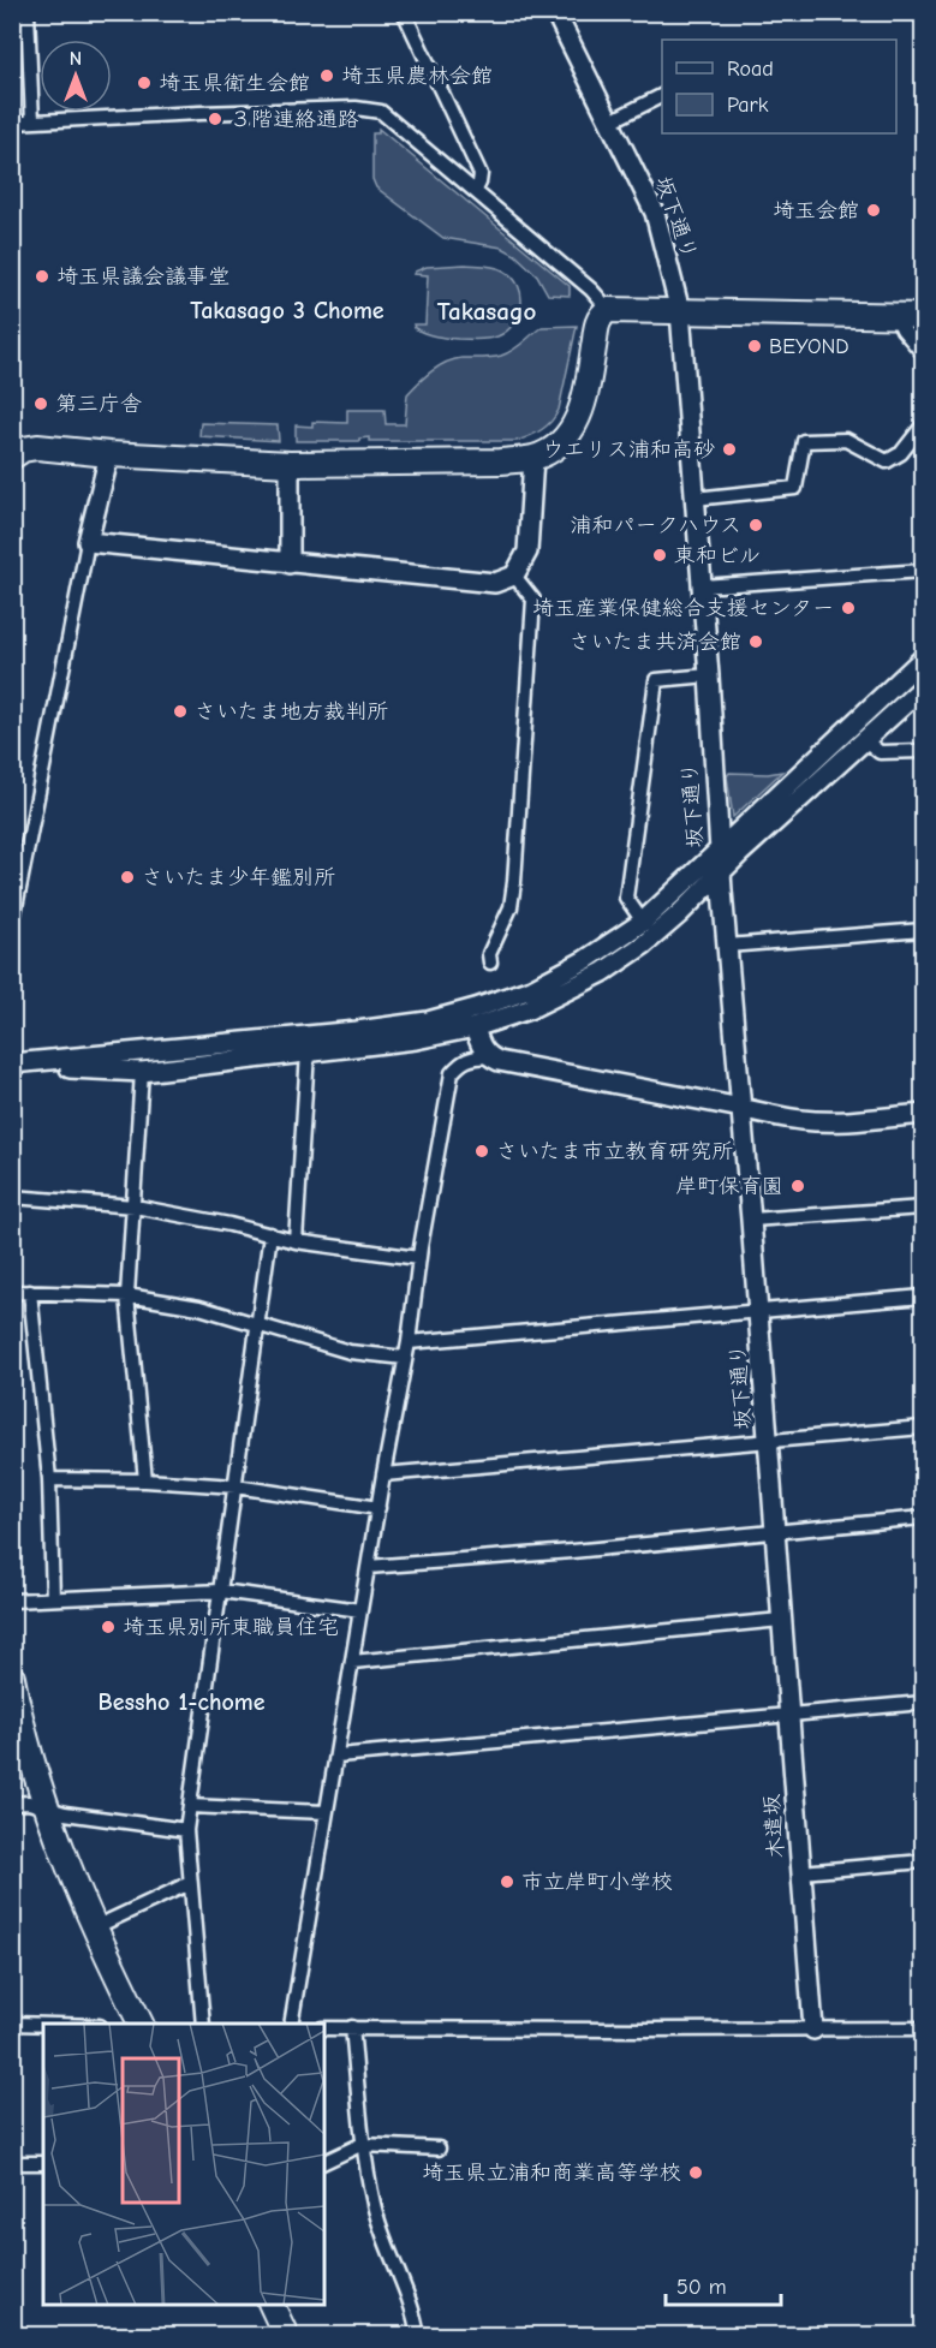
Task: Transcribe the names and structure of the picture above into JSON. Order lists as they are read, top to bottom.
{
  "streets": {
    "street": ["坂下通り", "木遣坂"]
  },
  "crossings": [
    ["坂下通り", "木遣坂"]
  ],
  "districts": ["Takasago 3 Chome", "Takasago", "Bessho 1-chome"],
  "places": [
    "埼玉県農林会館",
    "埼玉県衛生会館",
    "３階連絡通路",
    "埼玉会館",
    "埼玉県議会議事堂",
    "BEYOND",
    "第三庁舎",
    "ウエリス浦和高砂",
    "浦和パークハウス",
    "東和ビル",
    "埼玉産業保健総合支援センター",
    "さいたま共済会館",
    "さいたま地方裁判所",
    "さいたま少年鑑別所",
    "さいたま市立教育研究所",
    "岸町保育園",
    "埼玉県別所東職員住宅",
    "市立岸町小学校",
    "埼玉県立浦和商業高等学校"
  ],
  "legend": ["Road", "Park"],
  "scale_bar": "50 m",
  "north": "top"
}
